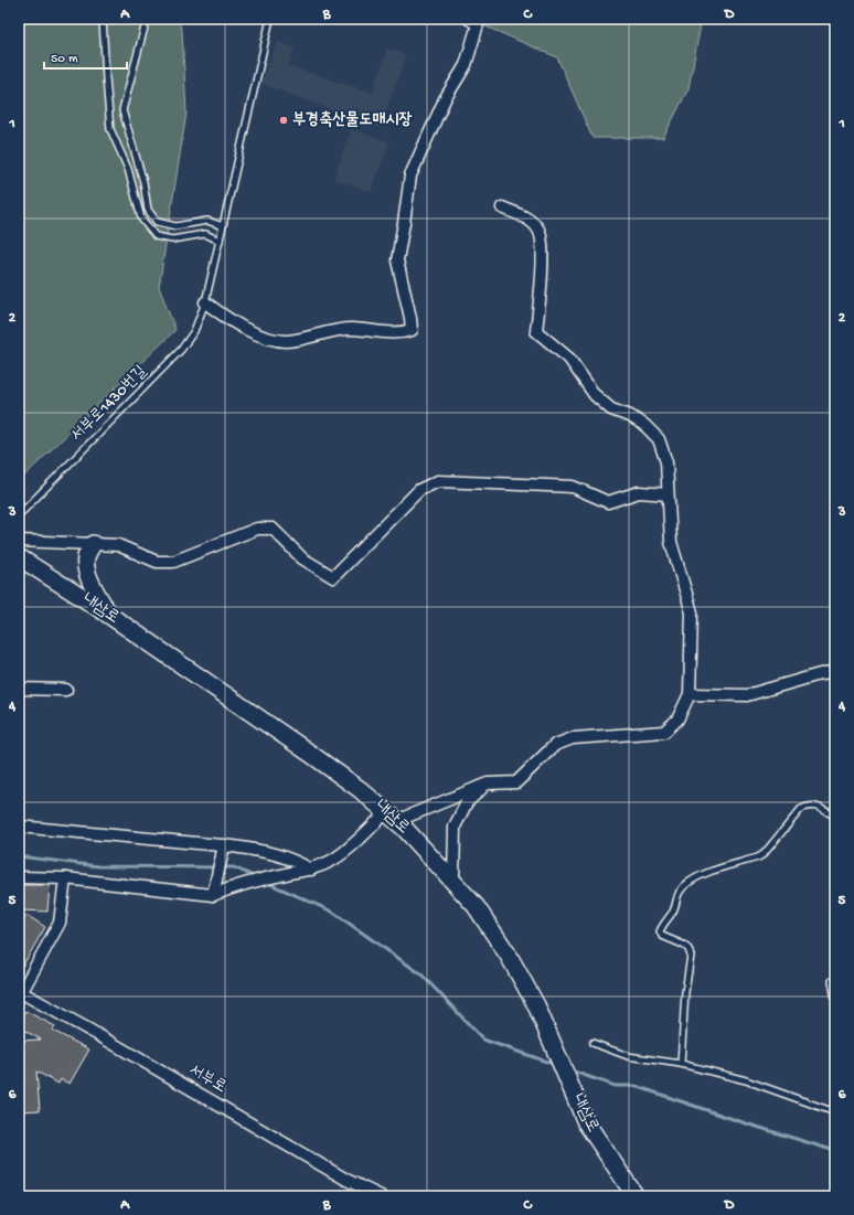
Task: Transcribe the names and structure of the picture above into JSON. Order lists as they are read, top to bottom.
{
  "streets": {
    "main road": ["내삼로"],
    "street": ["서부로"],
    "lane": ["서부로1430번길"]
  },
  "places": ["부경축산물도매시장"],
  "scale_bar": "50 m",
  "grid": {
    "columns": [
      "A",
      "B",
      "C",
      "D"
    ],
    "rows": [
      "1",
      "2",
      "3",
      "4",
      "5",
      "6"
    ]
  }
}
